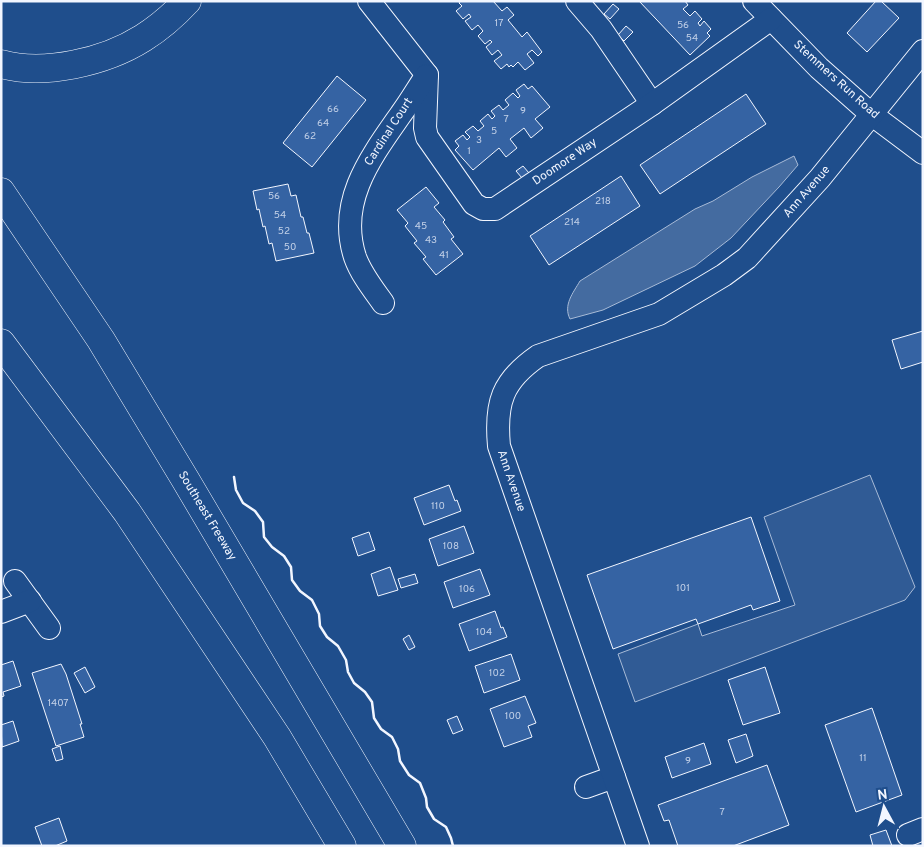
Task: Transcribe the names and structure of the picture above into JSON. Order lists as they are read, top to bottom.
{
  "streets": {
    "highway": ["Southeast Freeway"],
    "street": [
      "Stemmers Run Road",
      "Cardinal Court",
      "Doomore Way",
      "Ann Avenue"
    ]
  },
  "crossings": [
    ["Stemmers Run Road", "Doomore Way"],
    ["Stemmers Run Road", "Ann Avenue"],
    ["Cardinal Court", "Doomore Way"]
  ],
  "house_numbers": [
    "17",
    "56",
    "54",
    "66",
    "9",
    "7",
    "64",
    "5",
    "62",
    "3",
    "1",
    "56",
    "218",
    "54",
    "214",
    "45",
    "52",
    "43",
    "50",
    "41",
    "110",
    "108",
    "101",
    "106",
    "104",
    "102",
    "1407",
    "100",
    "11",
    "9",
    "7"
  ],
  "north": "top"
}
